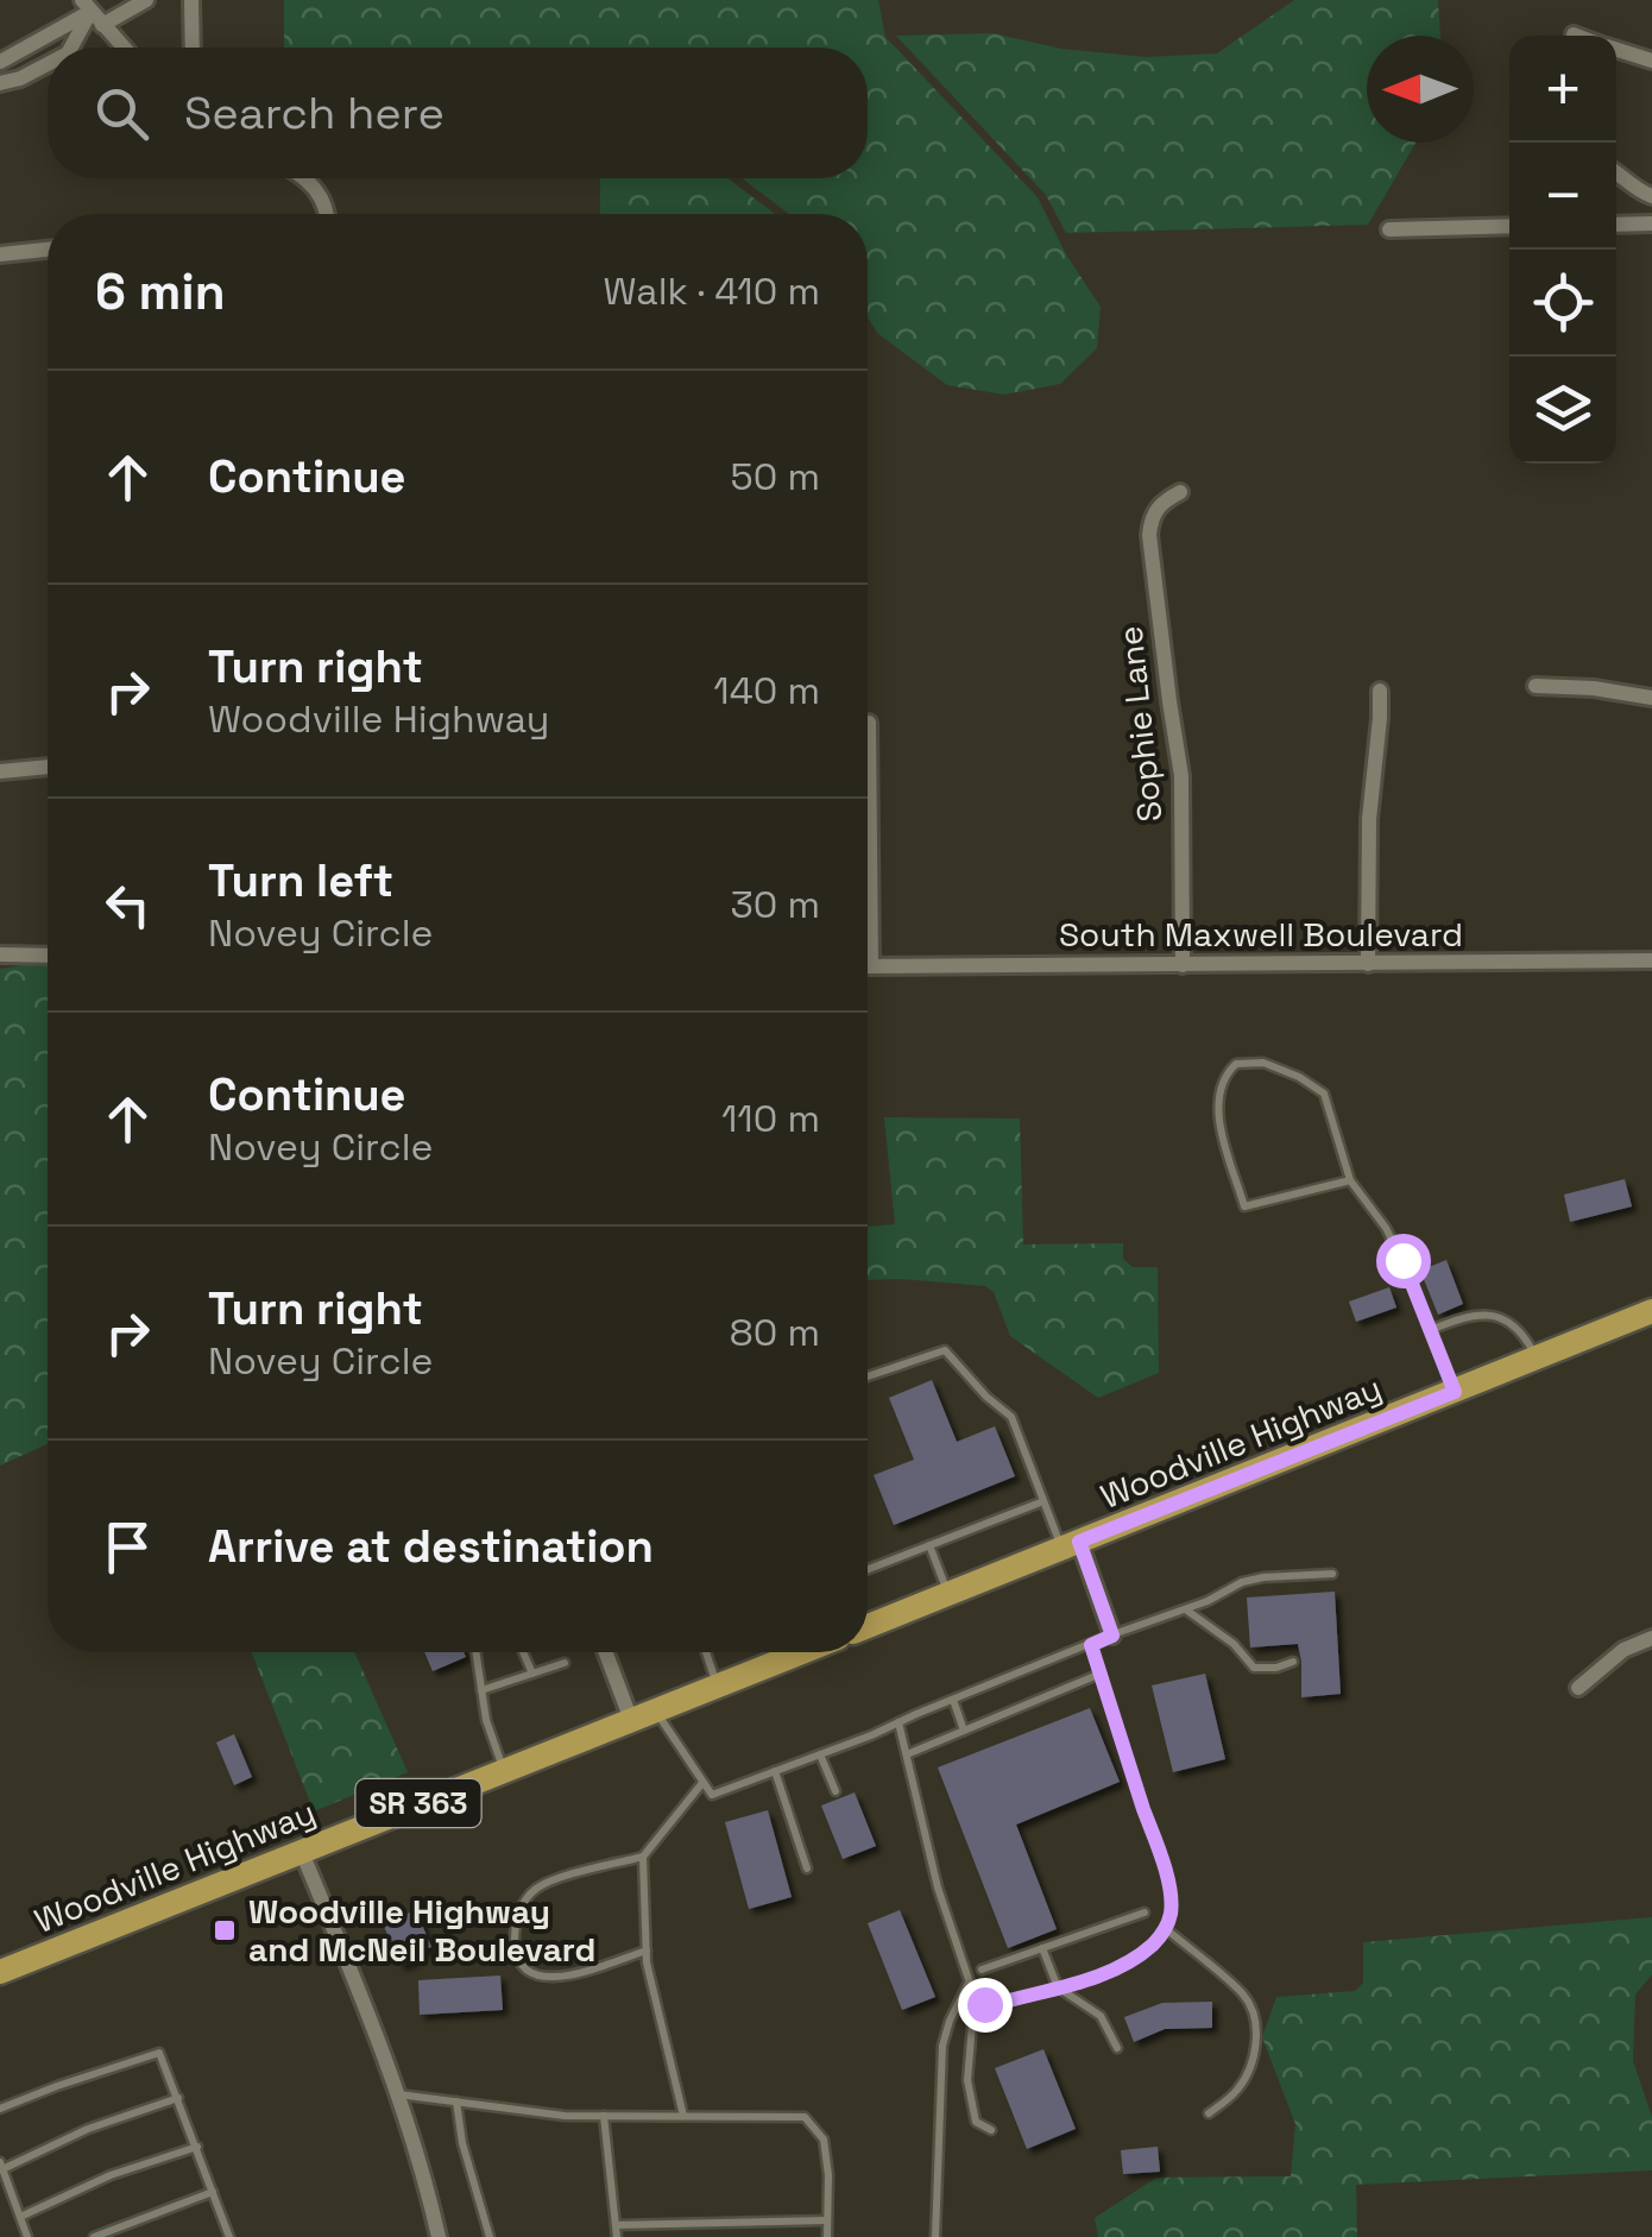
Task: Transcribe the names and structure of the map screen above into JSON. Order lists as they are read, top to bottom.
{
  "streets": {
    "main road": ["Woodville Highway", "SR 363"],
    "street": ["Sophie Lane", "South Maxwell Boulevard"]
  },
  "crossings": [
    ["Sophie Lane", "South Maxwell Boulevard"]
  ],
  "places": {
    "transit": ["Woodville Highway and McNeil Boulevard"]
  },
  "north": "left",
  "page": {
    "map_buttons": ["+", "−"],
    "search": "Search here",
    "heading": ["6 min", "Walk · 410 m"],
    "list": [
      ["Continue", "50 m"],
      ["Turn right", "Woodville Highway", "140 m"],
      ["Turn left", "Novey Circle", "30 m"],
      ["Continue", "Novey Circle", "110 m"],
      ["Turn right", "Novey Circle", "80 m"],
      "Arrive at destination"
    ]
  }
}
